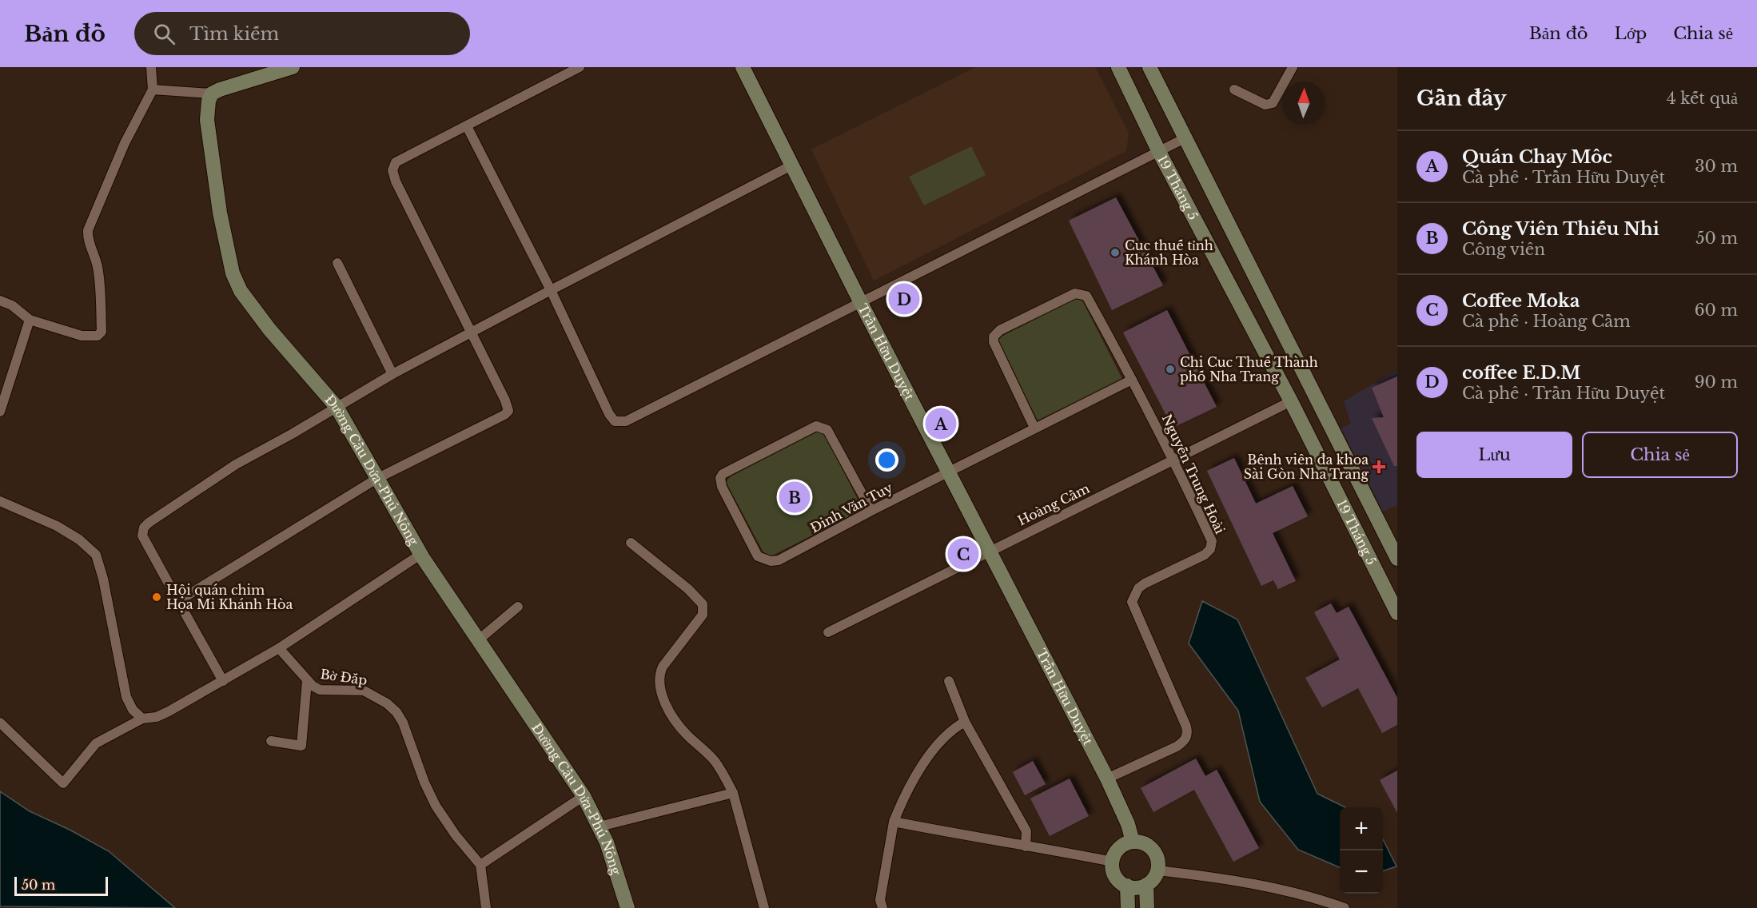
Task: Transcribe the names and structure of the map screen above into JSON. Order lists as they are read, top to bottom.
{
  "streets": {
    "street": [
      "19 Tháng 5",
      "Trần Hữu Duyệt",
      "Đường Cầu Dứa-Phú Nông",
      "Nguyễn Trung Hoài",
      "Hoàng Cầm",
      "Đinh Văn Tuy",
      "Bờ Đắp"
    ]
  },
  "crossings": [
    ["19 Tháng 5", "Hoàng Cầm"],
    ["Trần Hữu Duyệt", "Nguyễn Trung Hoài"],
    ["Trần Hữu Duyệt", "Hoàng Cầm"],
    ["Trần Hữu Duyệt", "Đinh Văn Tuy"],
    ["Nguyễn Trung Hoài", "Hoàng Cầm"],
    ["Nguyễn Trung Hoài", "Đinh Văn Tuy"]
  ],
  "places": {
    "other": ["Cục thuế tỉnh Khánh Hòa", "Chi Cục Thuế Thành phố Nha Trang", "Hội quán chim Họa Mi Khánh Hòa"],
    "health": ["Bệnh viện đa khoa Sài Gòn Nha Trang"]
  },
  "scale_bar": "50 m",
  "north": "top",
  "page": {
    "header": "Bản đồ",
    "search": "Tìm kiếm",
    "nav": ["Bản đồ", "Lớp", "Chia sẻ"],
    "heading": ["Gần đây", "4 kết quả"],
    "list": [
      {
        "mark": "A",
        "name": "Quán Chay Môc",
        "note": "Cà phê · Trần Hữu Duyệt",
        "value": "30 m"
      },
      {
        "mark": "B",
        "name": "Công Viên Thiếu Nhi",
        "note": "Công viên",
        "value": "50 m"
      },
      {
        "mark": "C",
        "name": "Coffee Moka",
        "note": "Cà phê · Hoàng Cầm",
        "value": "60 m"
      },
      {
        "mark": "D",
        "name": "coffee E.D.M",
        "note": "Cà phê · Trần Hữu Duyệt",
        "value": "90 m"
      }
    ],
    "pins": [
      "D",
      "A",
      "B",
      "C"
    ],
    "buttons": ["Lưu", "Chia sẻ"],
    "map_buttons": ["+", "−"],
    "scale": "50 m"
  }
}
